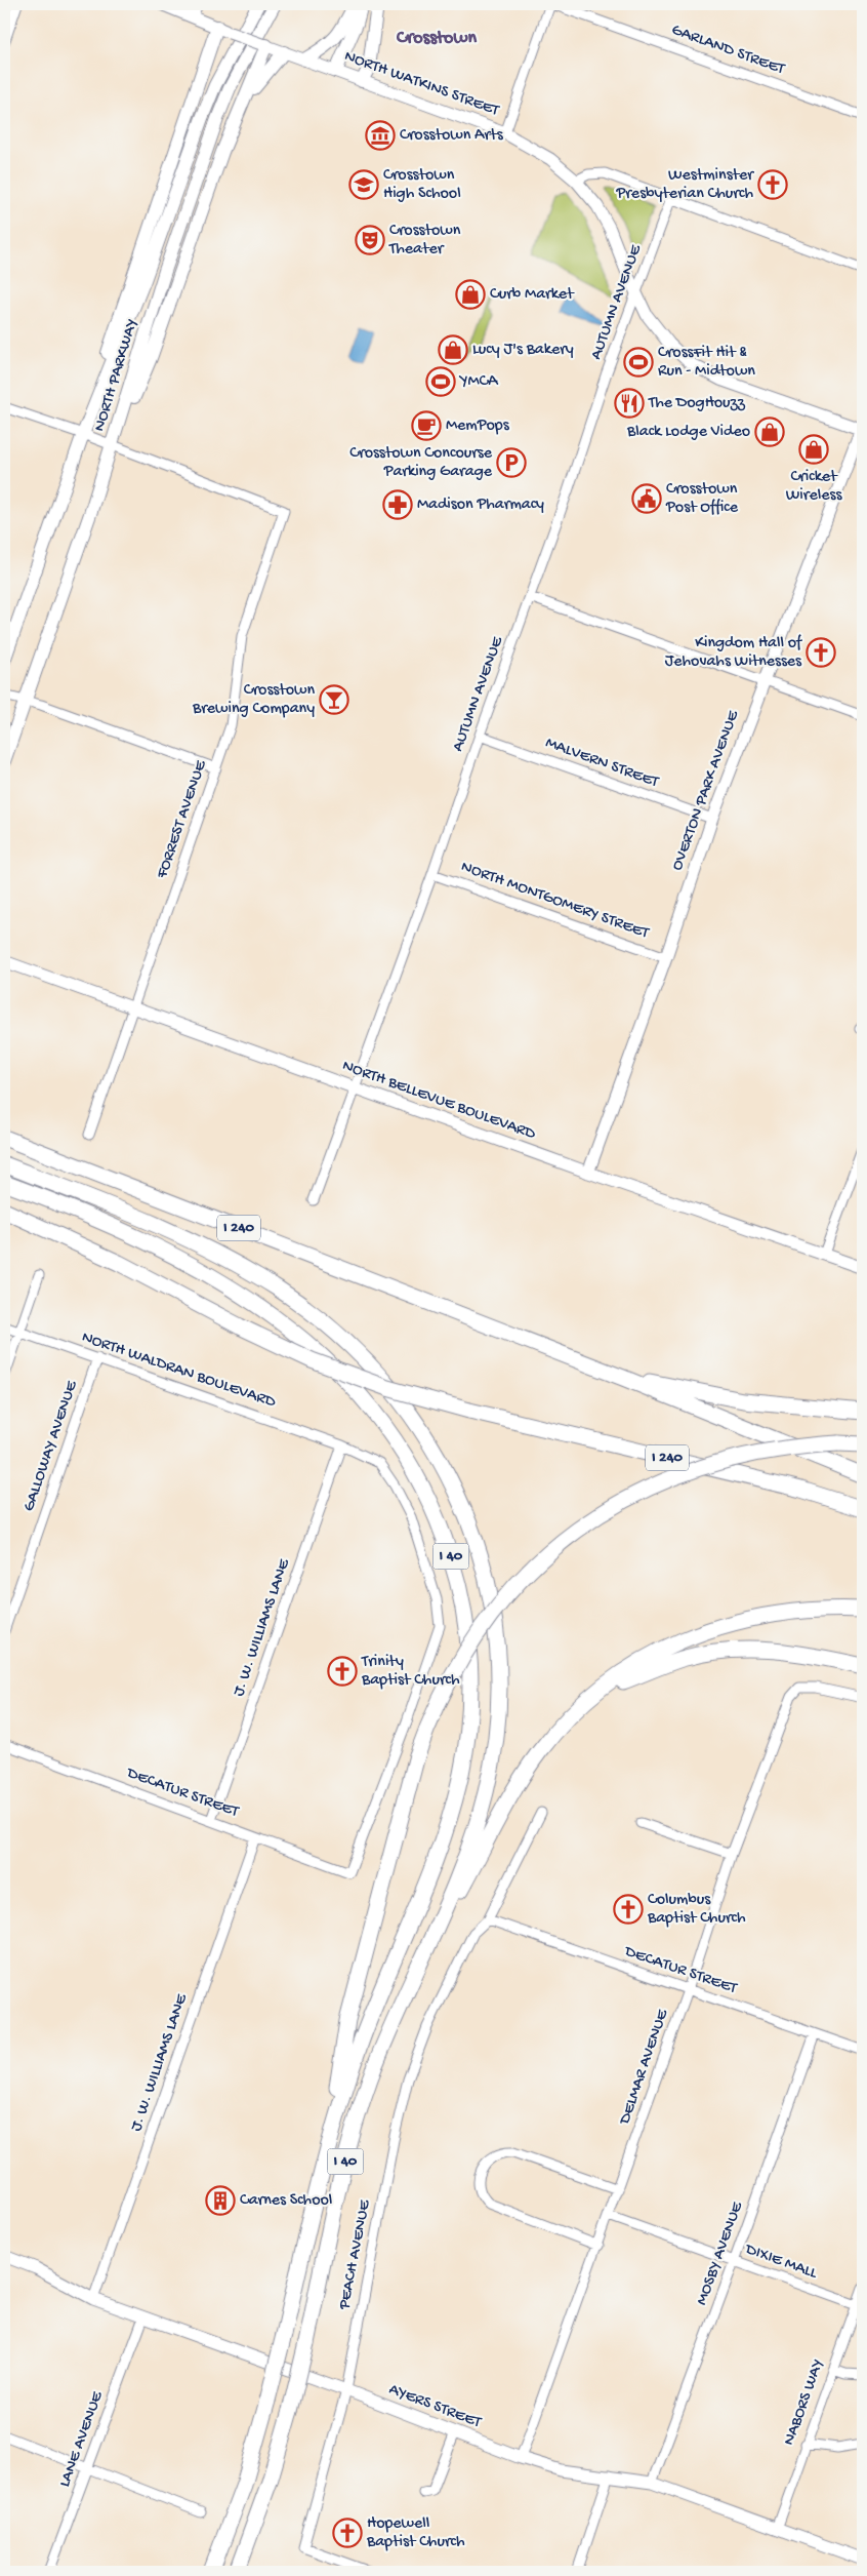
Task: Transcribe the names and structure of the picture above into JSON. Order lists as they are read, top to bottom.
{
  "streets": {
    "highway": ["I 240", "I 40"],
    "main road": ["NORTH PARKWAY"],
    "street": [
      "GARLAND STREET",
      "NORTH WATKINS STREET",
      "AUTUMN AVENUE",
      "MALVERN STREET",
      "OVERTON PARK AVENUE",
      "FORREST AVENUE",
      "NORTH MONTGOMERY STREET",
      "NORTH BELLEVUE BOULEVARD",
      "NORTH WALDRAN BOULEVARD",
      "GALLOWAY AVENUE",
      "J. W. WILLIAMS LANE",
      "DECATUR STREET",
      "DELMAR AVENUE",
      "MOSBY AVENUE",
      "PEACH AVENUE",
      "DIXIE MALL",
      "NABORS WAY",
      "AYERS STREET",
      "LANE AVENUE"
    ]
  },
  "crossings": [
    ["NORTH WATKINS STREET", "AUTUMN AVENUE"],
    ["NORTH WATKINS STREET", "OVERTON PARK AVENUE"],
    ["AUTUMN AVENUE", "MALVERN STREET"],
    ["AUTUMN AVENUE", "NORTH MONTGOMERY STREET"],
    ["AUTUMN AVENUE", "NORTH BELLEVUE BOULEVARD"],
    ["NORTH PARKWAY", "FORREST AVENUE"],
    ["MALVERN STREET", "OVERTON PARK AVENUE"],
    ["OVERTON PARK AVENUE", "NORTH MONTGOMERY STREET"],
    ["OVERTON PARK AVENUE", "NORTH BELLEVUE BOULEVARD"],
    ["FORREST AVENUE", "NORTH BELLEVUE BOULEVARD"],
    ["NORTH WALDRAN BOULEVARD", "GALLOWAY AVENUE"],
    ["NORTH WALDRAN BOULEVARD", "J. W. WILLIAMS LANE"],
    ["NORTH WALDRAN BOULEVARD", "DECATUR STREET"],
    ["J. W. WILLIAMS LANE", "DECATUR STREET"],
    ["J. W. WILLIAMS LANE", "AYERS STREET"],
    ["DECATUR STREET", "DELMAR AVENUE"],
    ["DECATUR STREET", "MOSBY AVENUE"],
    ["DECATUR STREET", "PEACH AVENUE"],
    ["DELMAR AVENUE", "DIXIE MALL"],
    ["DELMAR AVENUE", "AYERS STREET"],
    ["MOSBY AVENUE", "DIXIE MALL"],
    ["MOSBY AVENUE", "AYERS STREET"],
    ["PEACH AVENUE", "AYERS STREET"],
    ["DIXIE MALL", "NABORS WAY"],
    ["NABORS WAY", "AYERS STREET"],
    ["AYERS STREET", "LANE AVENUE"]
  ],
  "districts": ["Crosstown"],
  "places": {
    "museum": ["Crosstown Arts"],
    "school or university": ["Crosstown High School"],
    "church": [
      "Westminster Presbyterian Church",
      "Kingdom Hall of Jehovahs Witnesses",
      "Trinity Baptist Church",
      "Columbus Baptist Church",
      "Hopewell Baptist Church"
    ],
    "theatre": ["Crosstown Theater"],
    "shop": [
      "Curb Market",
      "Lucy J's Bakery",
      "Black Lodge Video",
      "Cricket Wireless"
    ],
    "sports": ["CrossFit Hit & Run - Midtown", "YMCA"],
    "restaurant": ["The DogHouzz"],
    "cafe": ["MemPops"],
    "parking": ["Crosstown Concourse Parking Garage"],
    "public building": ["Crosstown Post Office"],
    "pharmacy": ["Madison Pharmacy"],
    "bar": ["Crosstown Brewing Company"],
    "building": ["Carnes School"]
  }
}
